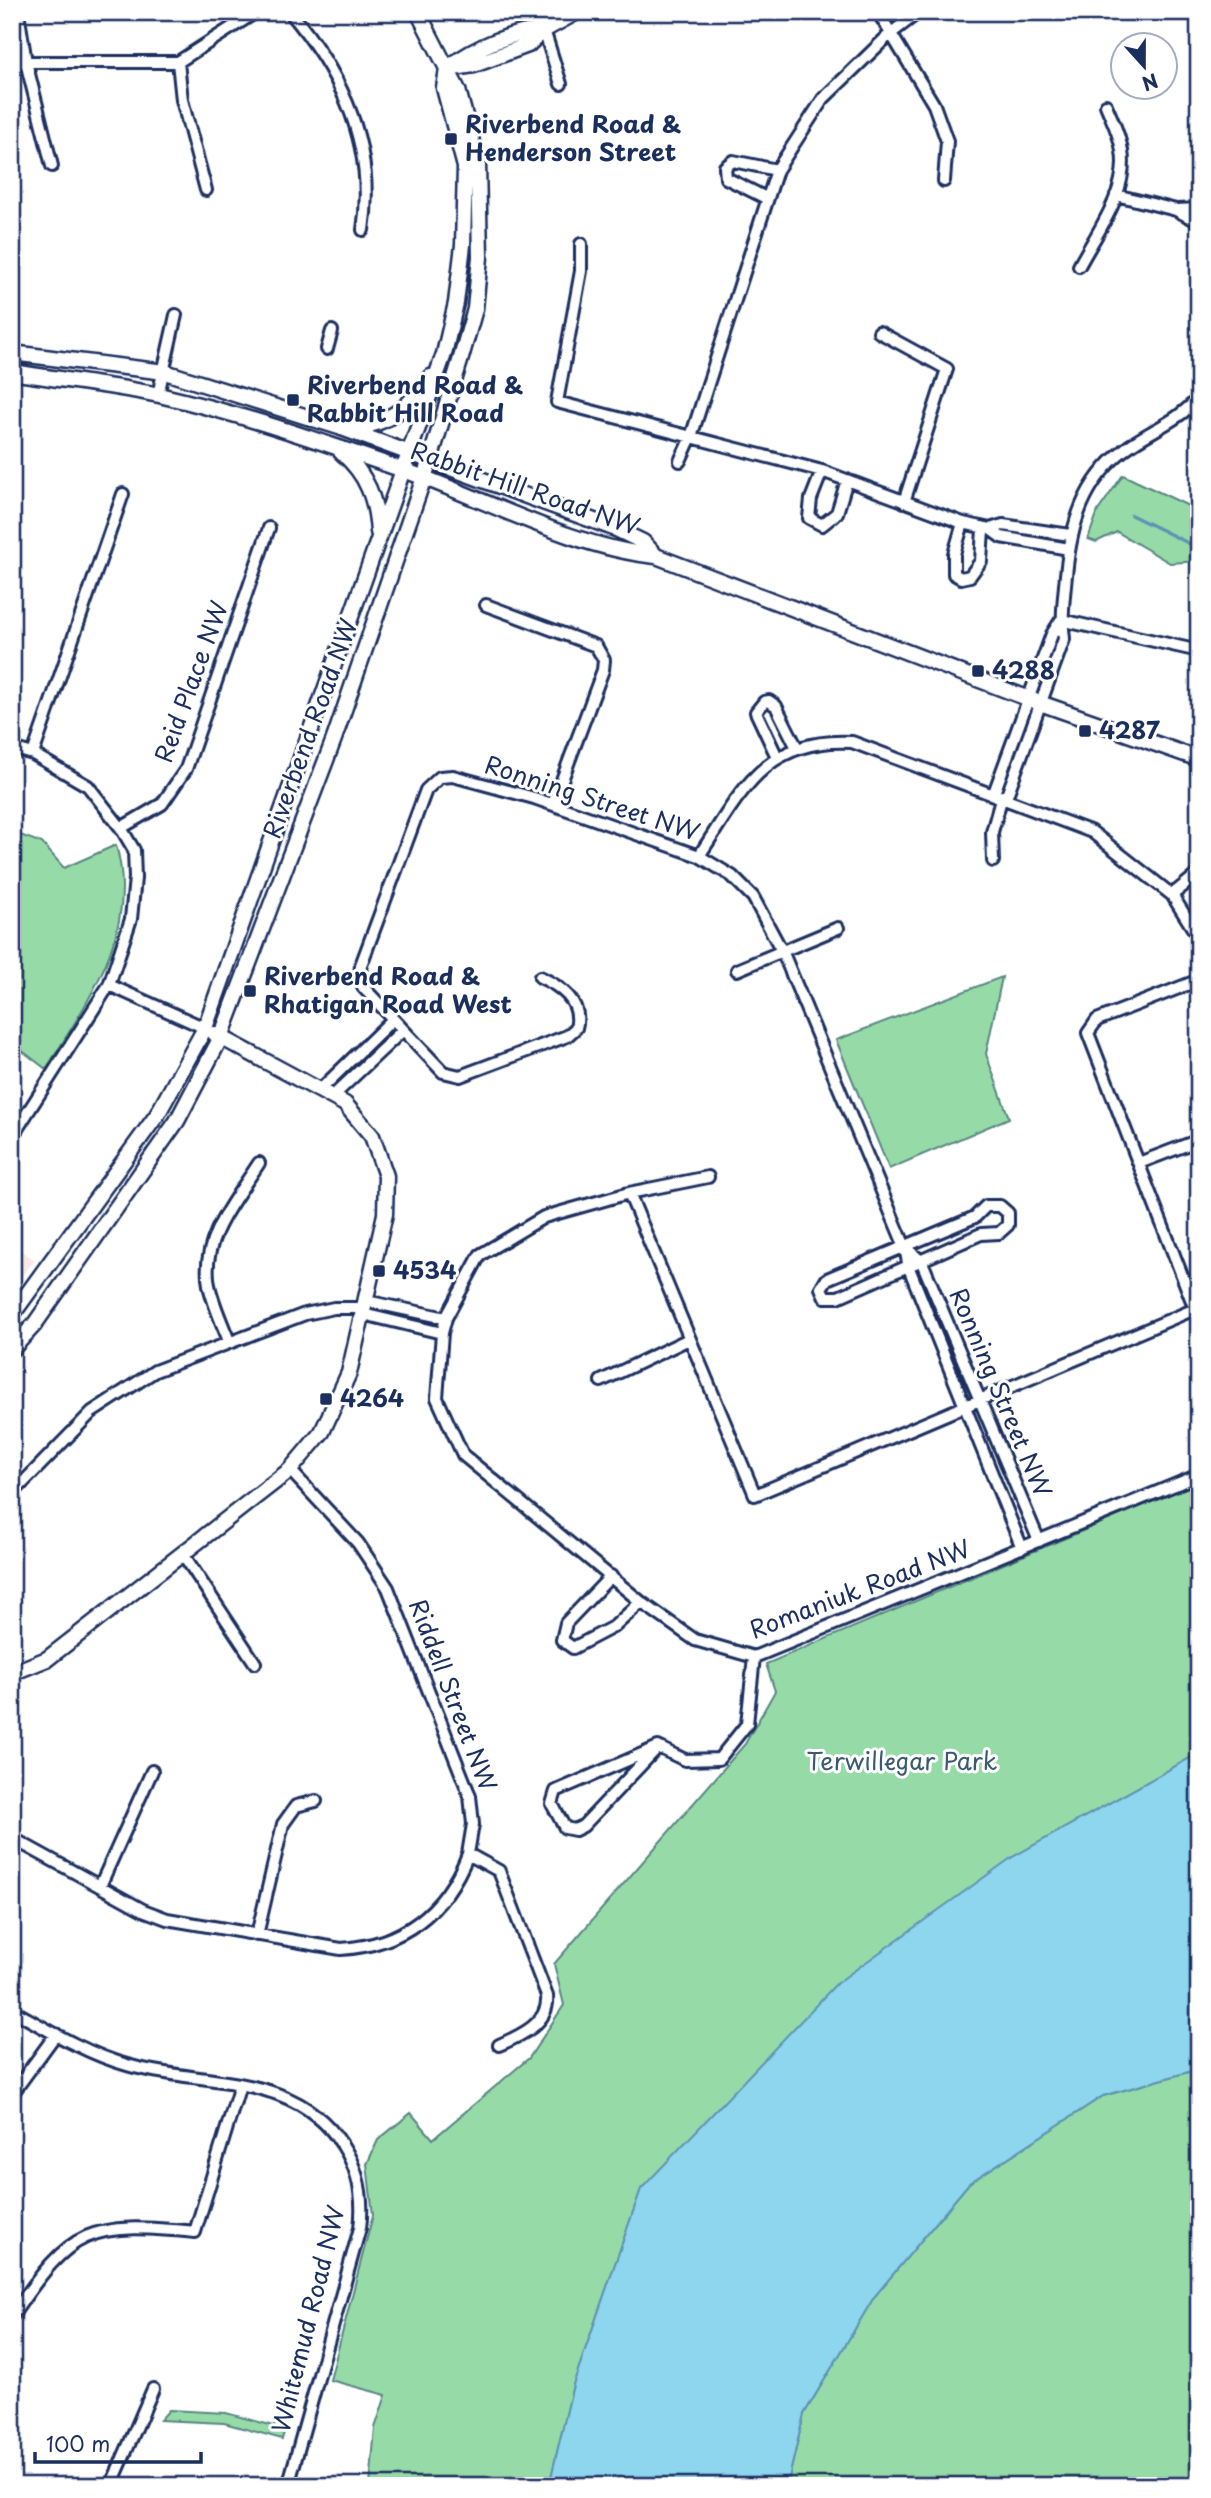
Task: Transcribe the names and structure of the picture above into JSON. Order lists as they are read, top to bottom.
{
  "streets": {
    "main road": ["Rabbit Hill Road NW", "Riverbend Road NW"],
    "street": [
      "Reid Place NW",
      "Ronning Street NW",
      "Romaniuk Road NW",
      "Riddell Street NW",
      "Whitemud Road NW"
    ]
  },
  "crossings": [
    ["Rabbit Hill Road NW", "Riverbend Road NW"],
    ["Ronning Street NW", "Romaniuk Road NW"]
  ],
  "parks": ["Terwillegar Park"],
  "places": {
    "transit": [
      "Riverbend Road & Henderson Street",
      "Riverbend Road & Rabbit Hill Road",
      "4288",
      "4287",
      "Riverbend Road & Rhatigan Road West",
      "4534",
      "4264"
    ]
  },
  "scale_bar": "100 m",
  "north": "bottom"
}
